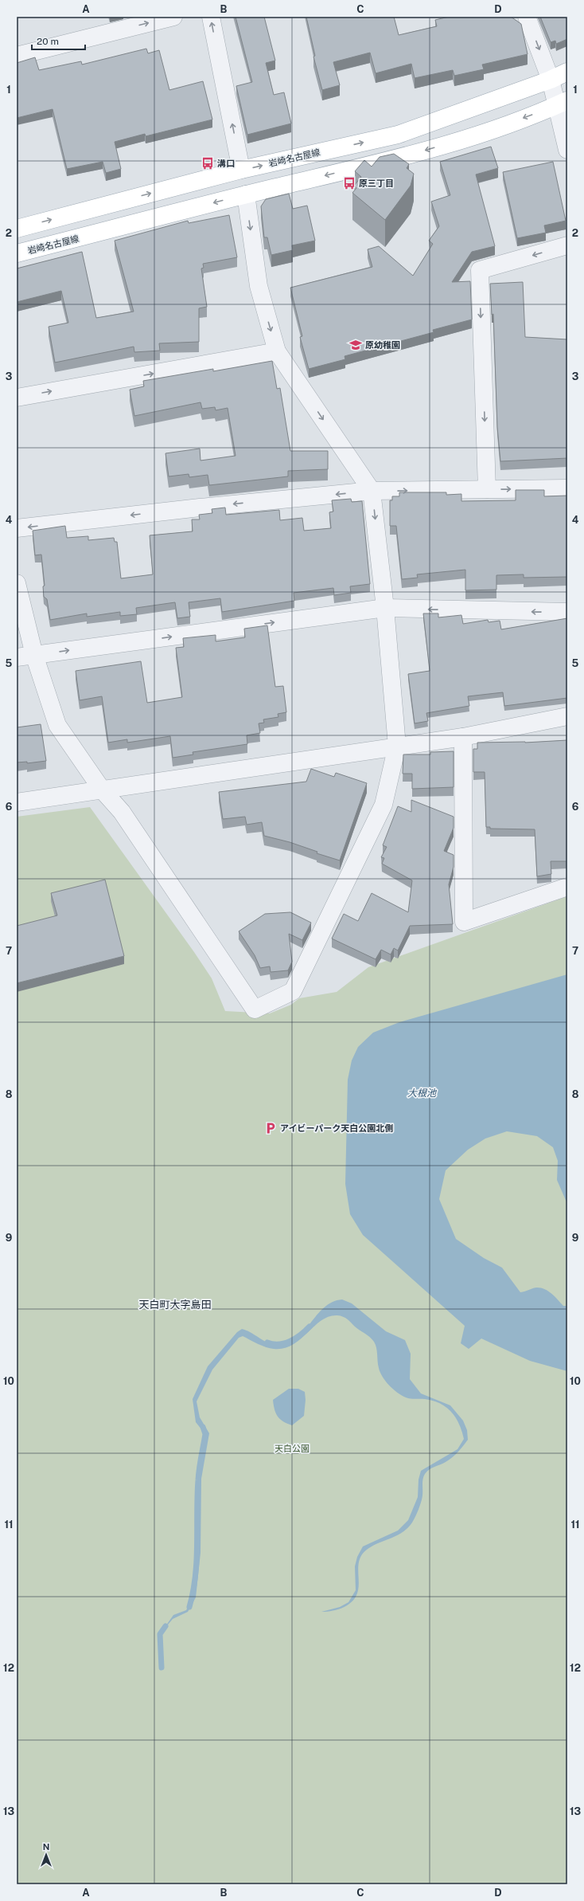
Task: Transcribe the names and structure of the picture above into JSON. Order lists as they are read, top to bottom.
{
  "streets": {
    "main road": ["岩崎名古屋線"]
  },
  "districts": ["天白町大字島田"],
  "water": ["大根池"],
  "parks": ["天白公園"],
  "places": {
    "bus stop": ["溝口", "原三丁目"],
    "school or university": ["原幼稚園"],
    "parking": ["アイビーパーク天白公園北側"]
  },
  "scale_bar": "20 m",
  "north": "top",
  "grid": {
    "columns": [
      "A",
      "B",
      "C",
      "D"
    ],
    "rows": [
      "1",
      "2",
      "3",
      "4",
      "5",
      "6",
      "7",
      "8",
      "9",
      "10",
      "11",
      "12",
      "13"
    ]
  }
}
